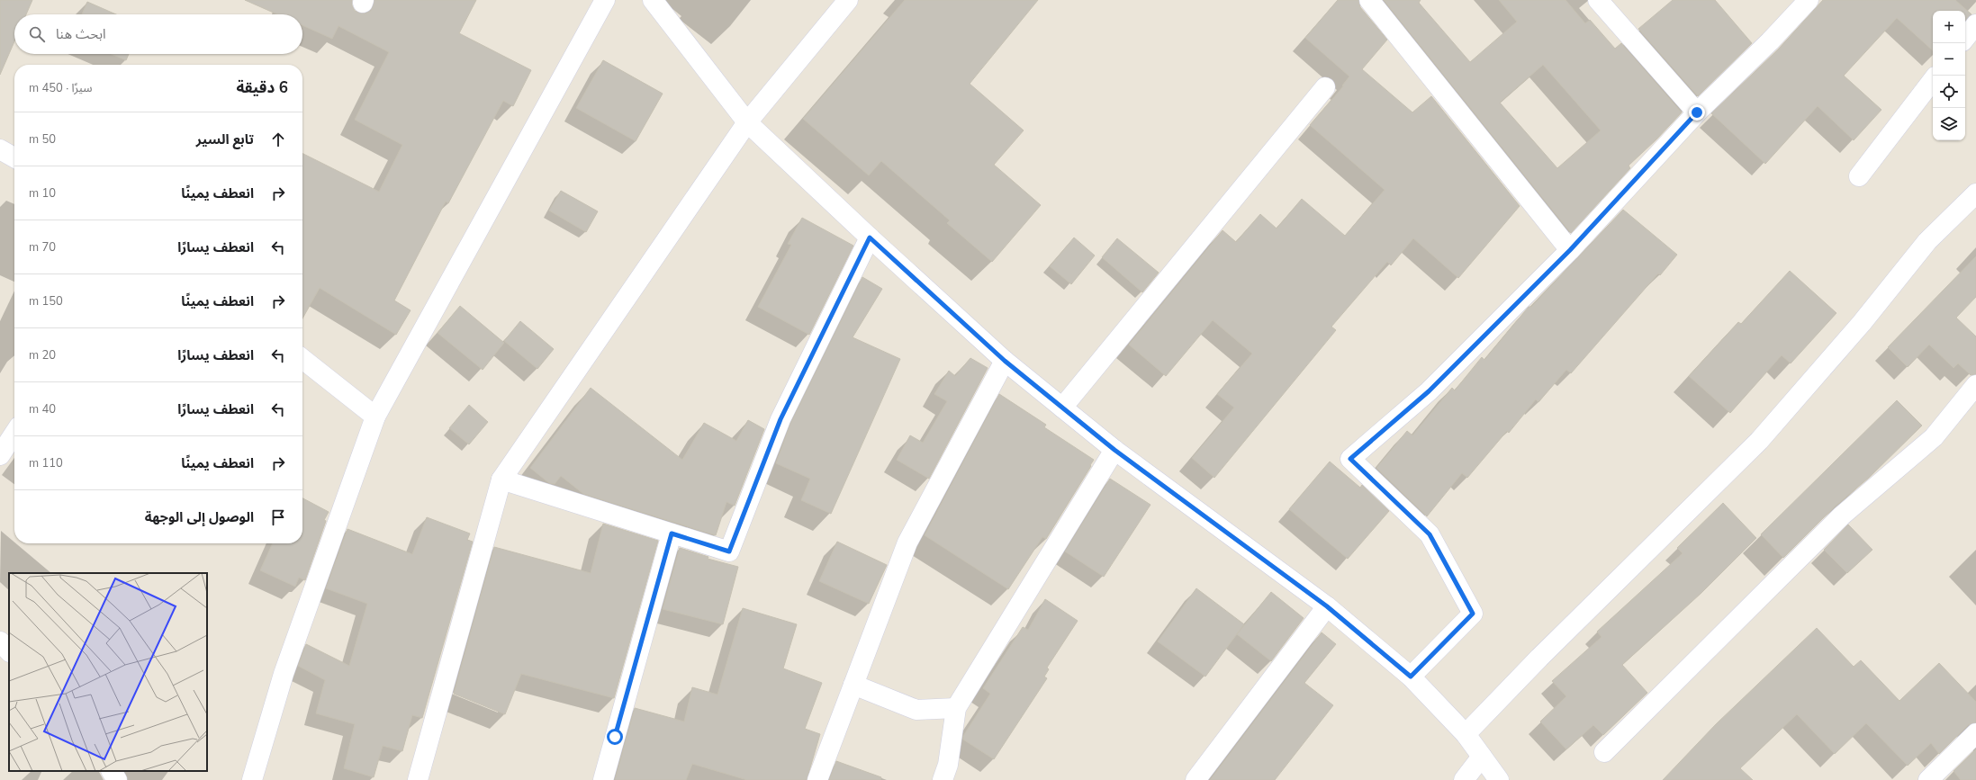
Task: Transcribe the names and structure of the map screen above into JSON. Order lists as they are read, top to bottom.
{
  "page": {
    "map_buttons": ["+", "−"],
    "search": "ابحث هنا",
    "heading": ["6 دقيقة", "سيرًا · 450 m"],
    "list": [
      ["تابع السير", "50 m"],
      ["انعطف يمينًا", "10 m"],
      ["انعطف يسارًا", "70 m"],
      ["انعطف يمينًا", "150 m"],
      ["انعطف يسارًا", "20 m"],
      ["انعطف يسارًا", "40 m"],
      ["انعطف يمينًا", "110 m"],
      "الوصول إلى الوجهة"
    ]
  }
}
